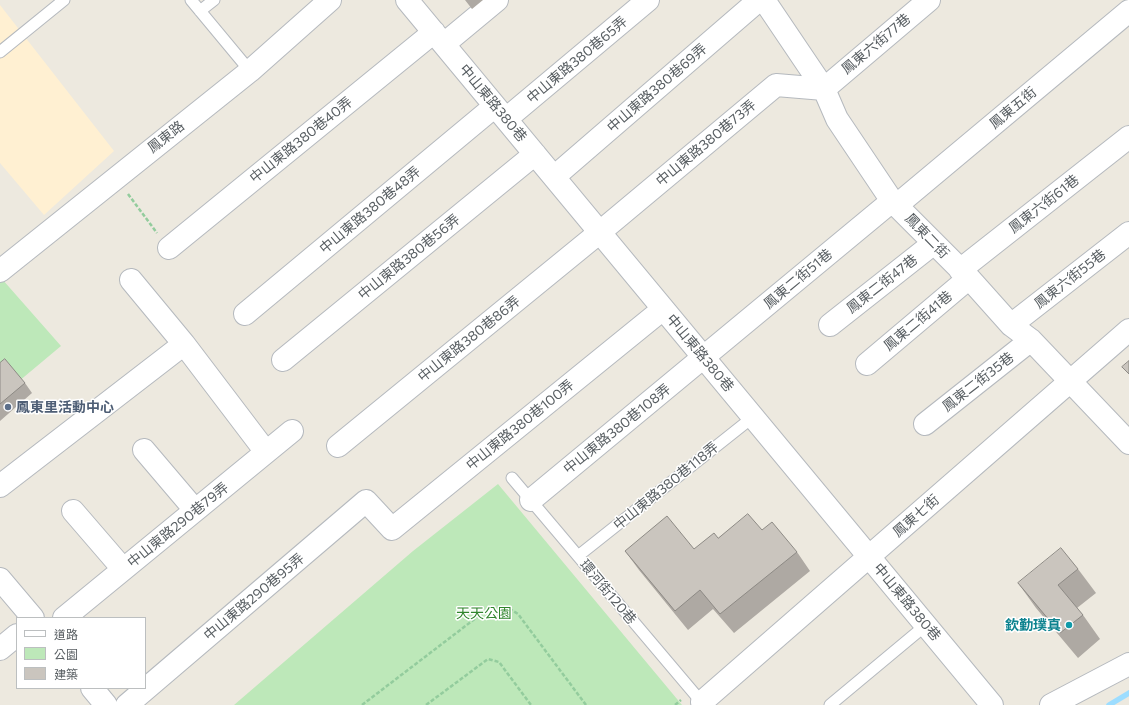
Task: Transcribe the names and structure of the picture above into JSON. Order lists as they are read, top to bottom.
{
  "streets": {
    "street": [
      "鳳東六街77巷",
      "中山東路380巷65弄",
      "中山東路380巷69弄",
      "中山東路380巷",
      "鳳東五街",
      "鳳東路",
      "中山東路380巷40弄",
      "中山東路380巷73弄",
      "鳳東六街61巷",
      "中山東路380巷48弄",
      "鳳東二街",
      "中山東路380巷56弄",
      "鳳東二街51巷",
      "鳳東六街55巷",
      "鳳東二街47巷",
      "鳳東二街41巷",
      "中山東路380巷86弄",
      "鳳東二街35巷",
      "中山東路380巷100弄",
      "中山東路380巷108弄",
      "鳳東七街",
      "中山東路290巷79弄",
      "中山東路290巷95弄"
    ],
    "lane": ["中山東路380巷118弄", "環河街120巷"]
  },
  "crossings": [
    ["鳳東六街77巷", "中山東路380巷73弄"],
    ["鳳東六街77巷", "鳳東二街"],
    ["中山東路380巷65弄", "中山東路380巷"],
    ["中山東路380巷65弄", "中山東路380巷48弄"],
    ["中山東路380巷69弄", "中山東路380巷"],
    ["中山東路380巷", "中山東路380巷40弄"],
    ["中山東路380巷", "中山東路380巷73弄"],
    ["中山東路380巷", "中山東路380巷48弄"],
    ["中山東路380巷", "中山東路380巷56弄"],
    ["中山東路380巷", "鳳東二街51巷"],
    ["中山東路380巷", "中山東路380巷86弄"],
    ["中山東路380巷", "中山東路380巷100弄"],
    ["中山東路380巷", "中山東路380巷108弄"],
    ["中山東路380巷", "中山東路380巷118弄"],
    ["中山東路380巷", "鳳東七街"],
    ["鳳東五街", "鳳東二街"],
    ["鳳東五街", "鳳東二街51巷"],
    ["中山東路380巷73弄", "鳳東二街"],
    ["中山東路380巷73弄", "中山東路380巷86弄"],
    ["鳳東六街61巷", "鳳東二街"],
    ["鳳東六街61巷", "鳳東二街41巷"],
    ["鳳東二街", "鳳東二街51巷"],
    ["鳳東二街", "鳳東六街55巷"],
    ["鳳東二街", "鳳東二街47巷"],
    ["鳳東二街", "鳳東二街41巷"],
    ["鳳東二街", "鳳東二街35巷"],
    ["鳳東二街", "鳳東七街"],
    ["鳳東二街51巷", "中山東路380巷108弄"],
    ["中山東路380巷100弄", "中山東路290巷95弄"],
    ["中山東路380巷108弄", "環河街120巷"],
    ["中山東路380巷118弄", "環河街120巷"],
    ["鳳東七街", "環河街120巷"]
  ],
  "parks": ["天天公園"],
  "places": ["鳳東里活動中心", "欽勤璞真"],
  "legend": ["道路", "公園", "建築"]
}
